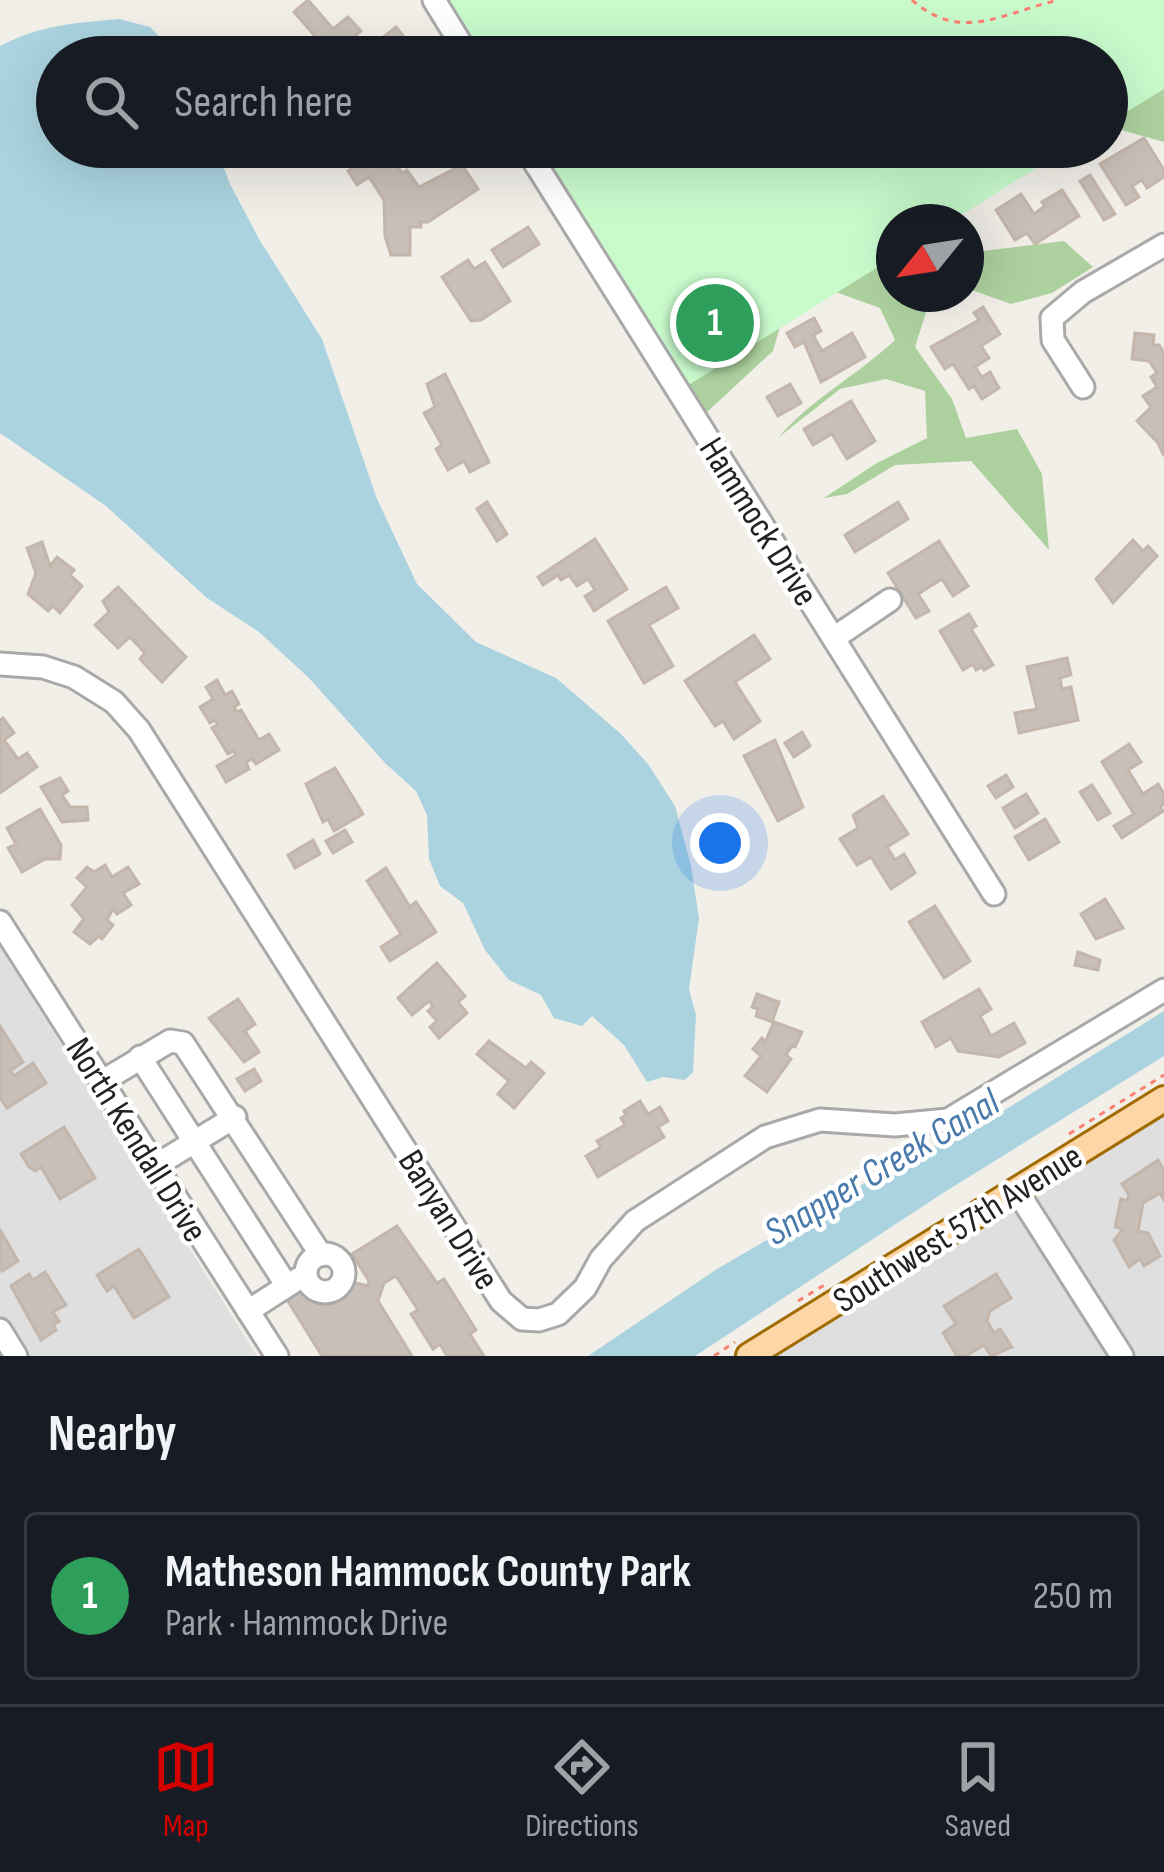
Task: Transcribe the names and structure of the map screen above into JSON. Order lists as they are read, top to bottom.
{
  "streets": {
    "main road": ["Southwest 57th Avenue"],
    "street": ["Hammock Drive", "North Kendall Drive", "Banyan Drive"]
  },
  "water": ["Snapper Creek Canal"],
  "north": "bottom left",
  "page": {
    "search": "Search here",
    "pins": "1",
    "heading": "Nearby",
    "list": [
      {
        "mark": "1",
        "name": "Matheson Hammock County Park",
        "note": "Park · Hammock Drive",
        "value": "250 m"
      }
    ],
    "nav": ["Map", "Directions", "Saved"]
  }
}
